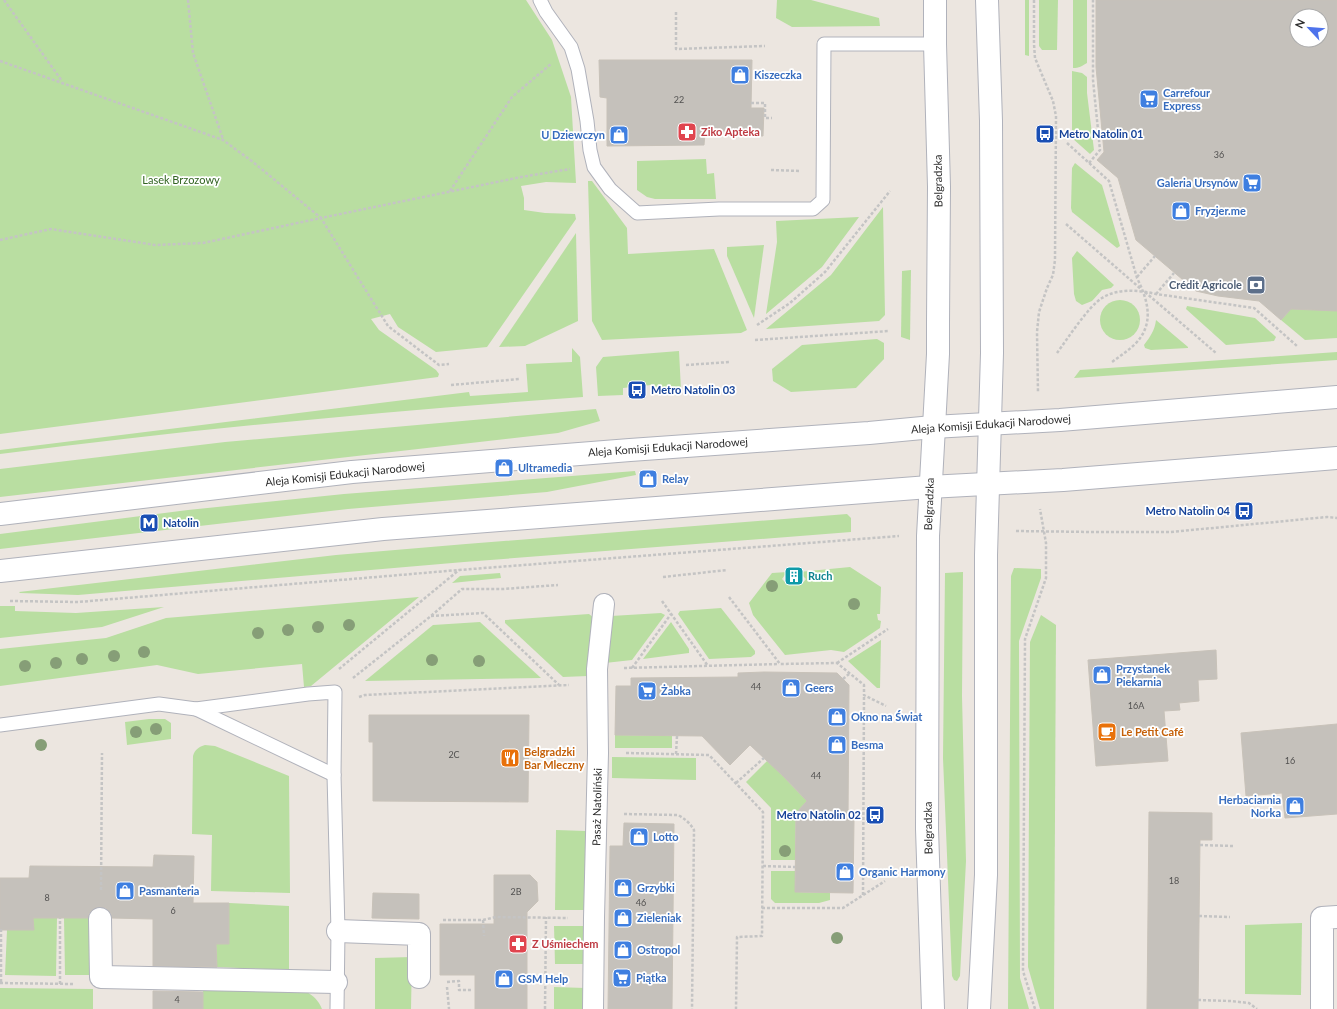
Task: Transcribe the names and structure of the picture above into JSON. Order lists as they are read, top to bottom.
{
  "streets": {
    "street": ["Belgradzka", "Aleja Komisji Edukacji Narodowej", "Pasaż Natoliński"]
  },
  "crossings": [
    ["Belgradzka", "Aleja Komisji Edukacji Narodowej"]
  ],
  "parks": ["Lasek Brzozowy"],
  "places": {
    "shop": [
      "Kiszeczka",
      "U Dziewczyn",
      "Fryzjer.me",
      "Ultramedia",
      "Relay",
      "Przystanek Piekarnia",
      "Geers",
      "Okno na Świat",
      "Besma",
      "Herbaciarnia Norka",
      "Lotto",
      "Organic Harmony",
      "Grzybki",
      "Pasmanteria",
      "Zieleniak",
      "Ostropol",
      "GSM Help"
    ],
    "supermarket": [
      "Carrefour Express",
      "Galeria Ursynów",
      "Żabka",
      "Piątka"
    ],
    "pharmacy": ["Ziko Apteka", "Z Uśmiechem"],
    "bus stop": [
      "Metro Natolin 01",
      "Metro Natolin 03",
      "Metro Natolin 04",
      "Metro Natolin 02"
    ],
    "bank": ["Crédit Agricole"],
    "metro station": ["Natolin"],
    "building": ["Ruch"],
    "cafe": ["Le Petit Café"],
    "restaurant": ["Belgradzki Bar Mleczny"]
  },
  "house_numbers": [
    "22",
    "36",
    "44",
    "16A",
    "2C",
    "16",
    "44",
    "18",
    "2B",
    "8",
    "46",
    "6",
    "4"
  ],
  "north": "top left"
}
